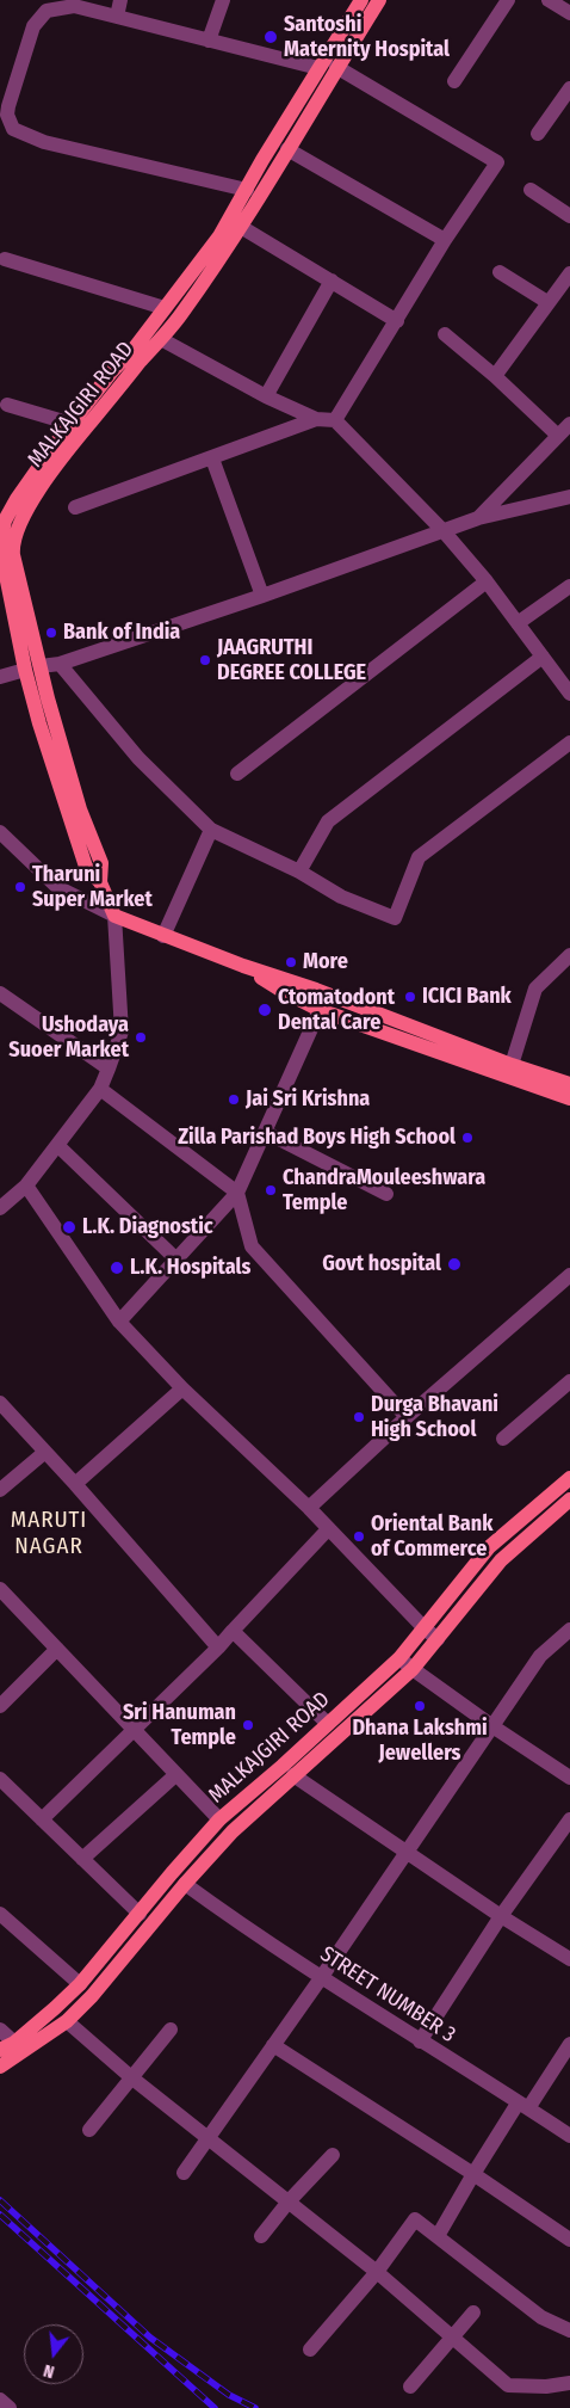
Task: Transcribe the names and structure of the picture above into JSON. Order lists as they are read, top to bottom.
{
  "streets": {
    "main road": ["MALKAJGIRI ROAD"],
    "street": ["STREET NUMBER 3"]
  },
  "crossings": [
    ["MALKAJGIRI ROAD", "STREET NUMBER 3"]
  ],
  "districts": ["MARUTI NAGAR"],
  "places": [
    "Santoshi Maternity Hospital",
    "Bank of India",
    "JAAGRUTHI DEGREE COLLEGE",
    "Tharuni Super Market",
    "More",
    "ICICI Bank",
    "Ctomatodont Dental Care",
    "Ushodaya Suoer Market",
    "Jai Sri Krishna",
    "Zilla Parishad Boys High School",
    "ChandraMouleeshwara Temple",
    "L.K. Diagnostic",
    "Govt hospital",
    "L.K. Hospitals",
    "Durga Bhavani High School",
    "Oriental Bank of Commerce",
    "Dhana Lakshmi Jewellers",
    "Sri Hanuman Temple"
  ],
  "north": "bottom"
}
